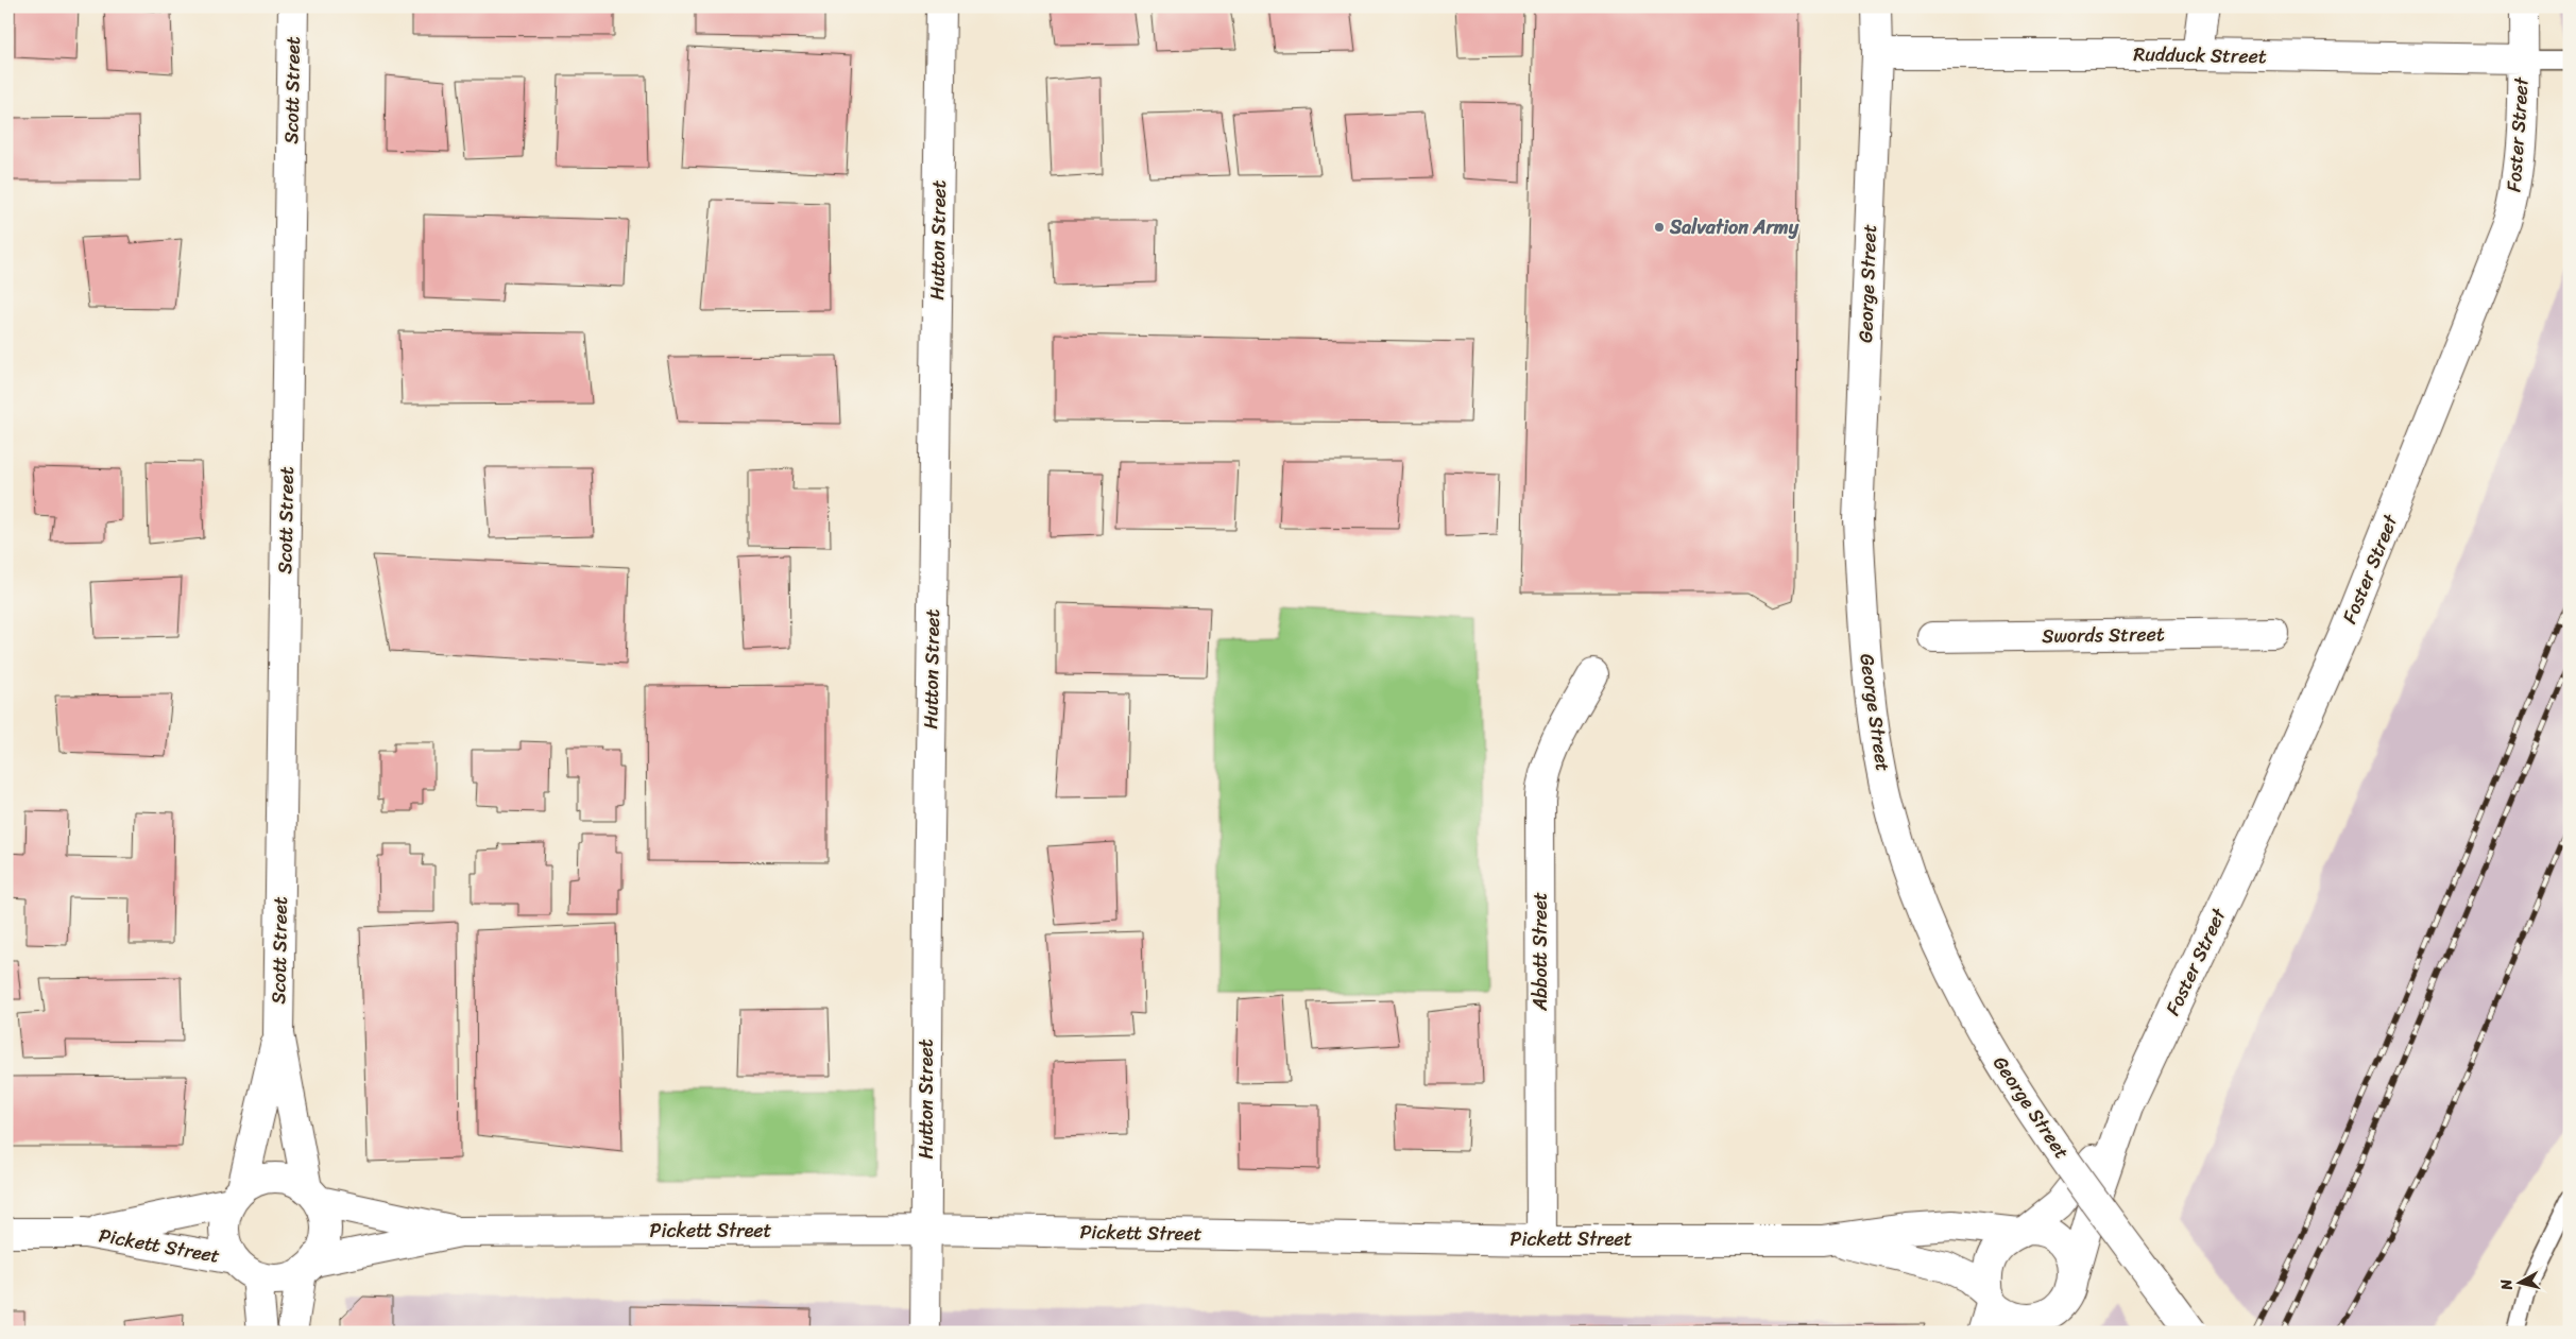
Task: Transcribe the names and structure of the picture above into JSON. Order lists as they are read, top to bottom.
{
  "streets": {
    "street": [
      "Rudduck Street",
      "Scott Street",
      "Foster Street",
      "Hutton Street",
      "George Street",
      "Swords Street",
      "Abbott Street",
      "Pickett Street"
    ]
  },
  "crossings": [
    ["Rudduck Street", "Foster Street"],
    ["Rudduck Street", "George Street"],
    ["Scott Street", "Pickett Street"],
    ["Foster Street", "Pickett Street"],
    ["Hutton Street", "Pickett Street"],
    ["Abbott Street", "Pickett Street"]
  ],
  "places": ["Salvation Army"],
  "north": "left"
}
